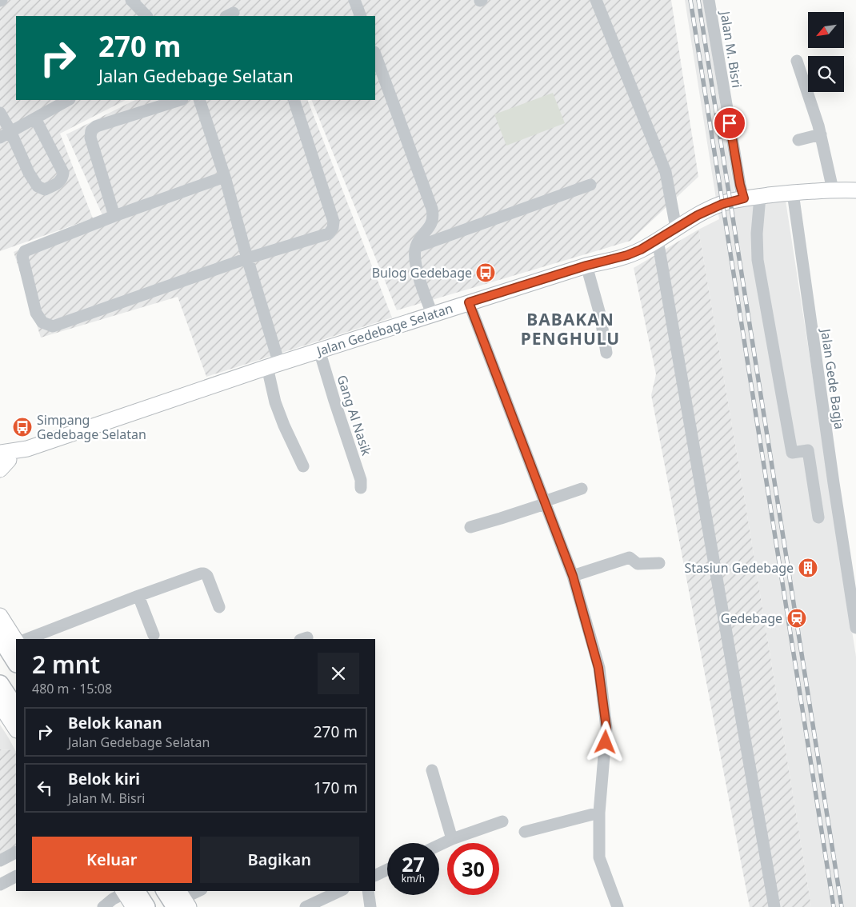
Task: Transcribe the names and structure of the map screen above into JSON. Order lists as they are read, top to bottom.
{
  "streets": {
    "main road": ["Jalan Gedebage Selatan"],
    "street": ["Jalan M. Bisri", "Jalan Gede Bagja", "Gang Al Nasik"]
  },
  "crossings": [
    ["Jalan M. Bisri", "Jalan Gedebage Selatan"],
    ["Jalan Gedebage Selatan", "Jalan Gede Bagja"],
    ["Jalan Gedebage Selatan", "Gang Al Nasik"]
  ],
  "districts": ["BABAKAN PENGHULU"],
  "places": {
    "bus stop": ["Bulog Gedebage", "Simpang Gedebage Selatan"],
    "building": ["Stasiun Gedebage"],
    "station": ["Gedebage"]
  },
  "north": "bottom left",
  "page": {
    "turn": ["270 m", "Jalan Gedebage Selatan"],
    "heading": ["2 mnt", "480 m · 15:08"],
    "list": [
      {
        "name": "Belok kanan",
        "note": "Jalan Gedebage Selatan",
        "value": "270 m"
      },
      {
        "name": "Belok kiri",
        "note": "Jalan M. Bisri",
        "value": "170 m"
      }
    ],
    "buttons": ["Keluar", "Bagikan"],
    "speed": "27 km/h",
    "limit": "30"
  }
}
